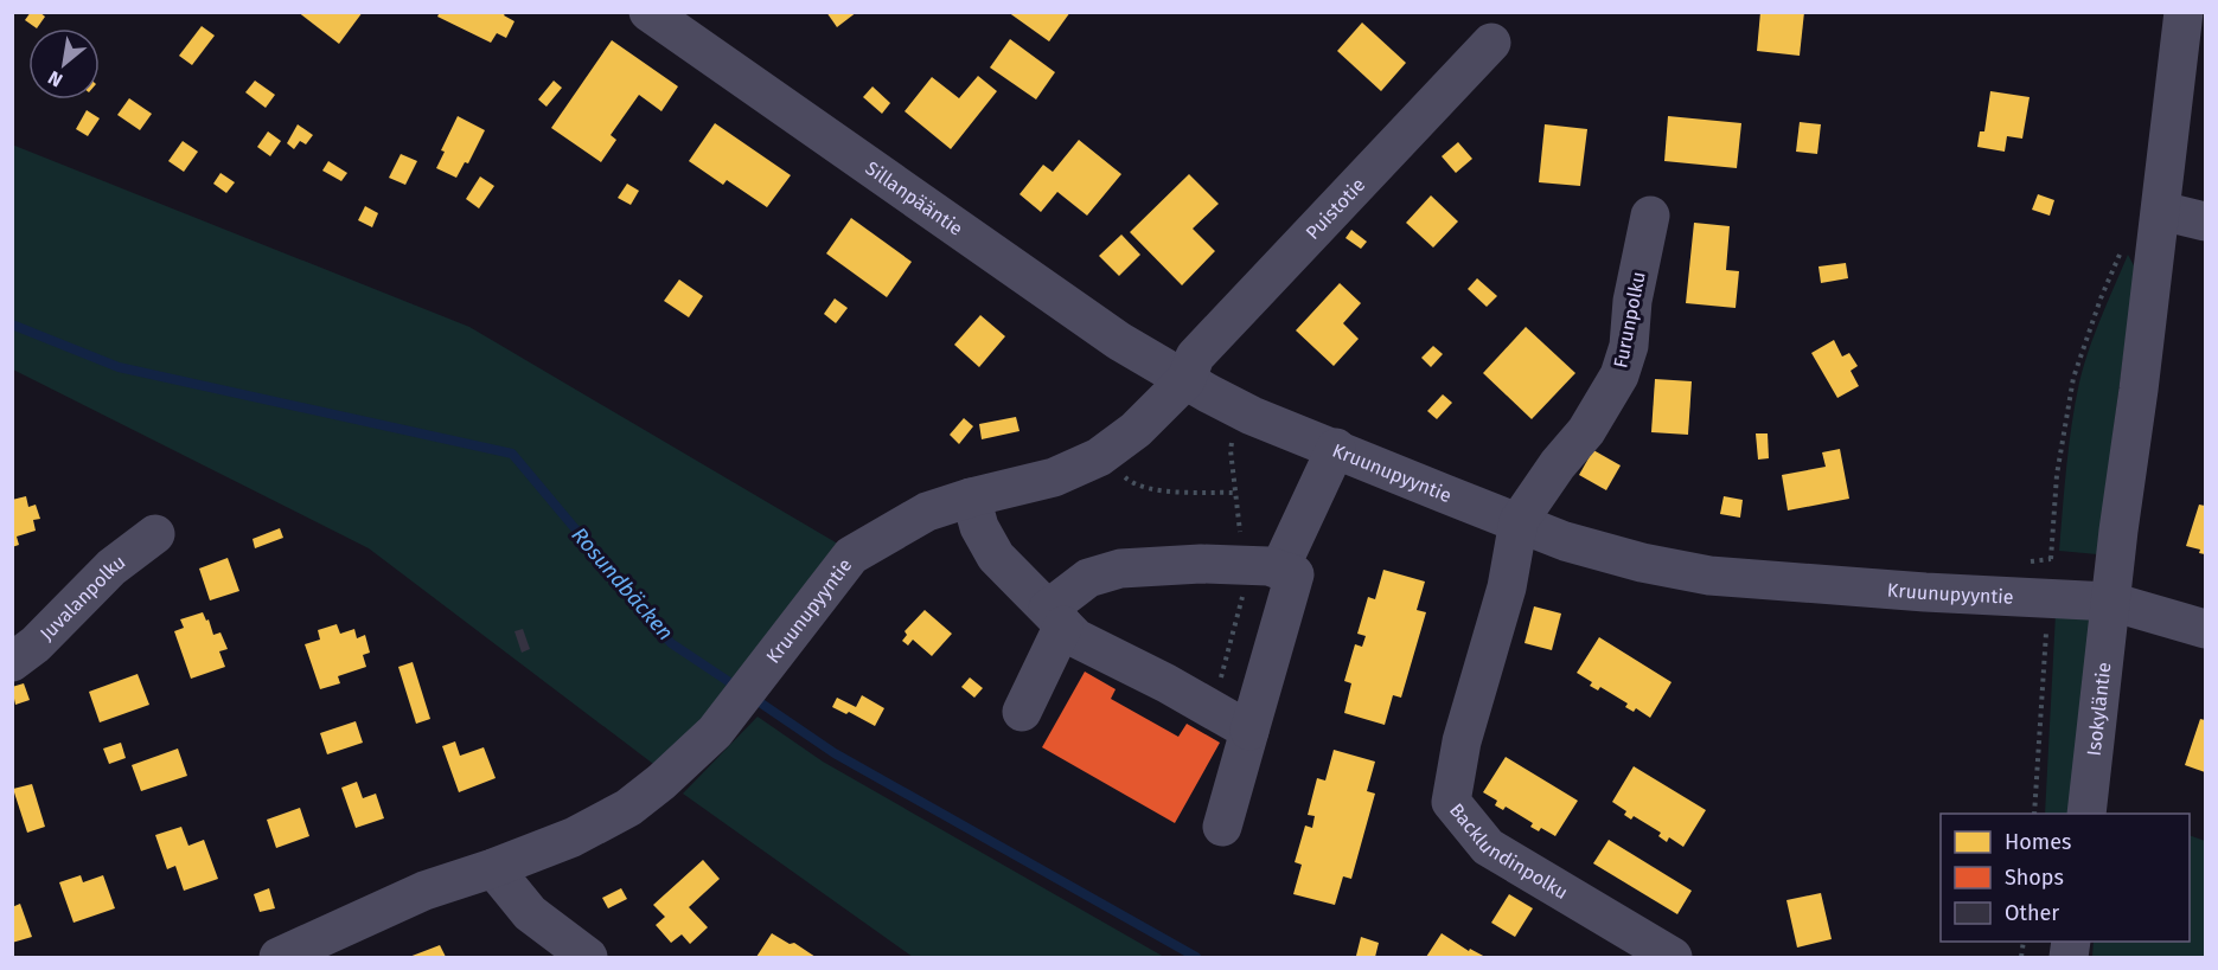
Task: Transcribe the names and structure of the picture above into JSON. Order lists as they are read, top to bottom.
{
  "streets": {
    "street": [
      "Sillanpääntie",
      "Puistotie",
      "Furunpolku",
      "Kruunupyyntie",
      "Juvalanpolku",
      "Isokyläntie",
      "Backlundinpolku"
    ]
  },
  "crossings": [
    ["Sillanpääntie", "Puistotie"],
    ["Sillanpääntie", "Kruunupyyntie"],
    ["Puistotie", "Kruunupyyntie"],
    ["Furunpolku", "Kruunupyyntie"],
    ["Furunpolku", "Backlundinpolku"],
    ["Kruunupyyntie", "Isokyläntie"],
    ["Kruunupyyntie", "Backlundinpolku"]
  ],
  "water": ["Rosundbäcken"],
  "legend": ["Homes", "Shops", "Other"],
  "north": "bottom left"
}
